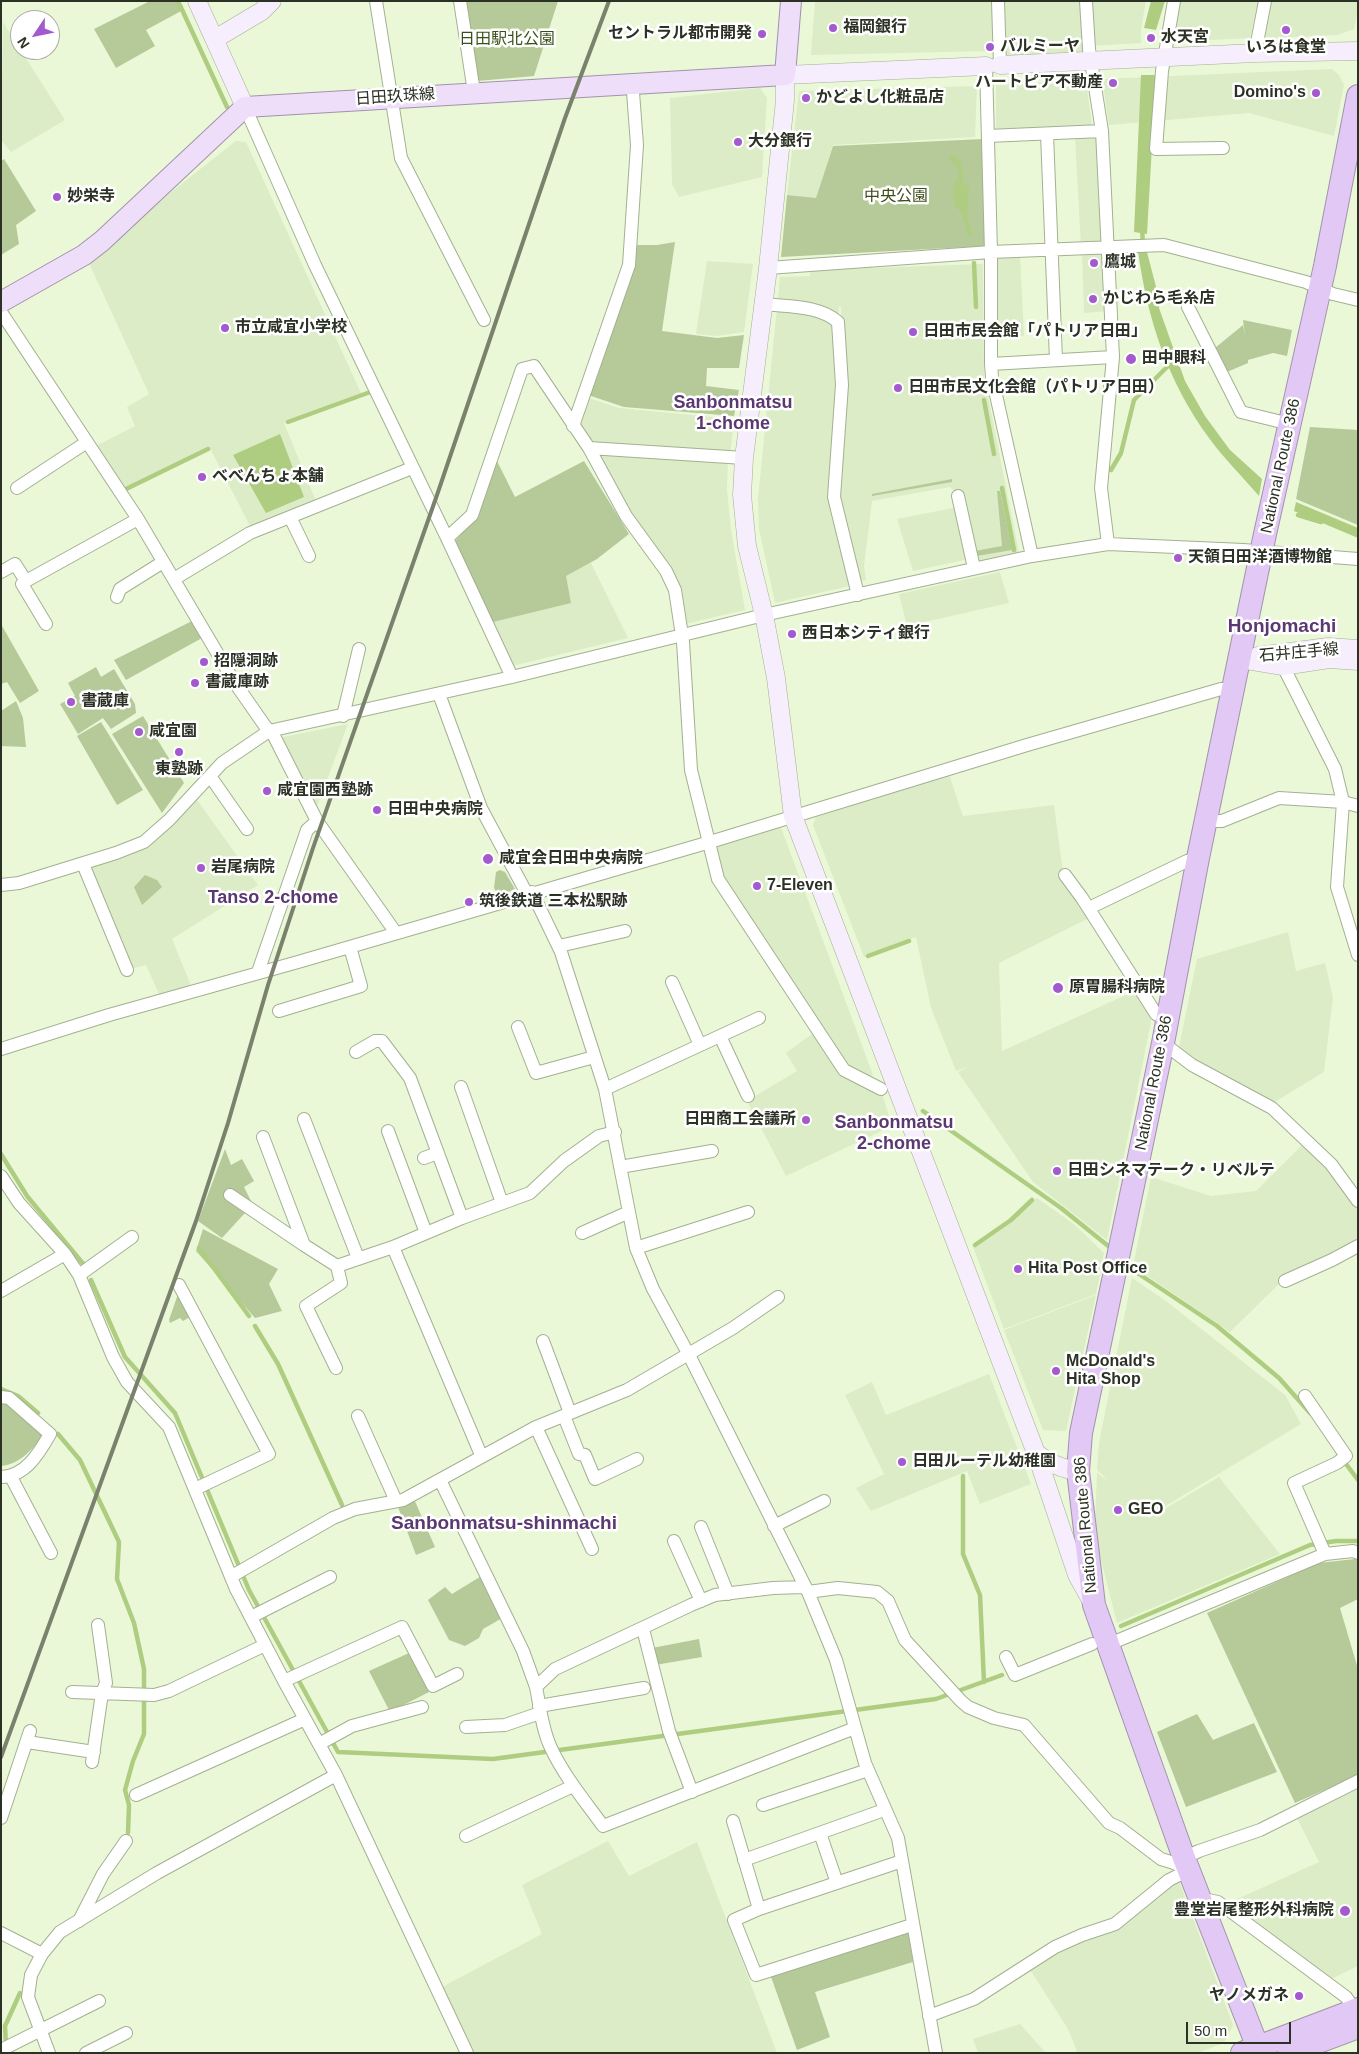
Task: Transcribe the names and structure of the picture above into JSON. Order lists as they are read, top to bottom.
{
  "streets": {
    "highway": ["National Route 386"],
    "main road": ["日田玖珠線"],
    "street": ["石井庄手線"]
  },
  "crossings": [
    ["National Route 386", "石井庄手線"]
  ],
  "districts": [
    "Sanbonmatsu 1-chome",
    "Honjomachi",
    "Tanso 2-chome",
    "Sanbonmatsu 2-chome",
    "Sanbonmatsu-shinmachi"
  ],
  "parks": ["日田駅北公園", "中央公園"],
  "places": [
    "福岡銀行",
    "いろは食堂",
    "セントラル都市開発",
    "水天宮",
    "バルミーヤ",
    "ハートピア不動産",
    "Domino's",
    "かどよし化粧品店",
    "大分銀行",
    "妙栄寺",
    "鷹城",
    "かじわら毛糸店",
    "市立咸宜小学校",
    "日田市民会館「パトリア日田」",
    "田中眼科",
    "日田市民文化会館（パトリア日田）",
    "べべんちょ本舗",
    "天領日田洋酒博物館",
    "西日本シティ銀行",
    "招隠洞跡",
    "書蔵庫跡",
    "書蔵庫",
    "咸宜園",
    "東塾跡",
    "咸宜園西塾跡",
    "日田中央病院",
    "咸宜会日田中央病院",
    "岩尾病院",
    "7-Eleven",
    "筑後鉄道 三本松駅跡",
    "原胃腸科病院",
    "日田商工会議所",
    "日田シネマテーク・リベルテ",
    "Hita Post Office",
    "McDonald's Hita Shop",
    "日田ルーテル幼稚園",
    "GEO",
    "豊堂岩尾整形外科病院",
    "ヤノメガネ"
  ],
  "scale_bar": "50 m",
  "north": "bottom left"
}
